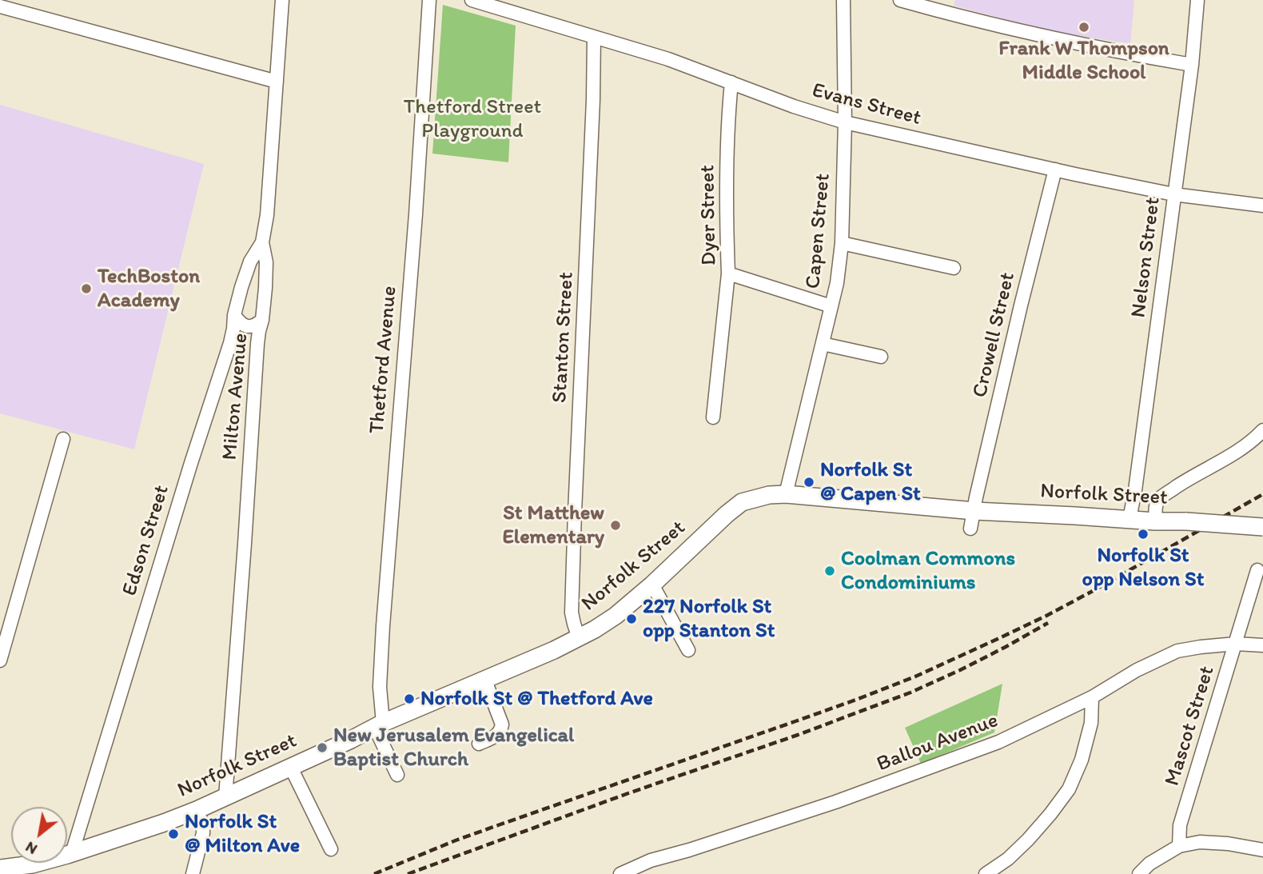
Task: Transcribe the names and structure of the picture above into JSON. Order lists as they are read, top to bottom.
{
  "streets": {
    "main road": ["Norfolk Street"],
    "street": [
      "Evans Street",
      "Dyer Street",
      "Capen Street",
      "Nelson Street",
      "Crowell Street",
      "Stanton Street",
      "Thetford Avenue",
      "Milton Avenue",
      "Edson Street",
      "Mascot Street",
      "Ballou Avenue"
    ]
  },
  "crossings": [
    ["Evans Street", "Dyer Street"],
    ["Evans Street", "Capen Street"],
    ["Evans Street", "Nelson Street"],
    ["Evans Street", "Crowell Street"],
    ["Evans Street", "Stanton Street"],
    ["Dyer Street", "Capen Street"],
    ["Capen Street", "Norfolk Street"],
    ["Nelson Street", "Norfolk Street"],
    ["Crowell Street", "Norfolk Street"],
    ["Stanton Street", "Norfolk Street"],
    ["Thetford Avenue", "Norfolk Street"],
    ["Milton Avenue", "Norfolk Street"],
    ["Milton Avenue", "Edson Street"],
    ["Norfolk Street", "Edson Street"],
    ["Mascot Street", "Ballou Avenue"]
  ],
  "parks": ["Thetford Street Playground"],
  "places": [
    "Frank W Thompson Middle School",
    "TechBoston Academy",
    "Norfolk St @ Capen St",
    "St Matthew Elementary",
    "Norfolk St opp Nelson St",
    "Coolman Commons Condominiums",
    "227 Norfolk St opp Stanton St",
    "Norfolk St @ Thetford Ave",
    "New Jerusalem Evangelical Baptist Church",
    "Norfolk St @ Milton Ave"
  ],
  "north": "bottom left"
}
